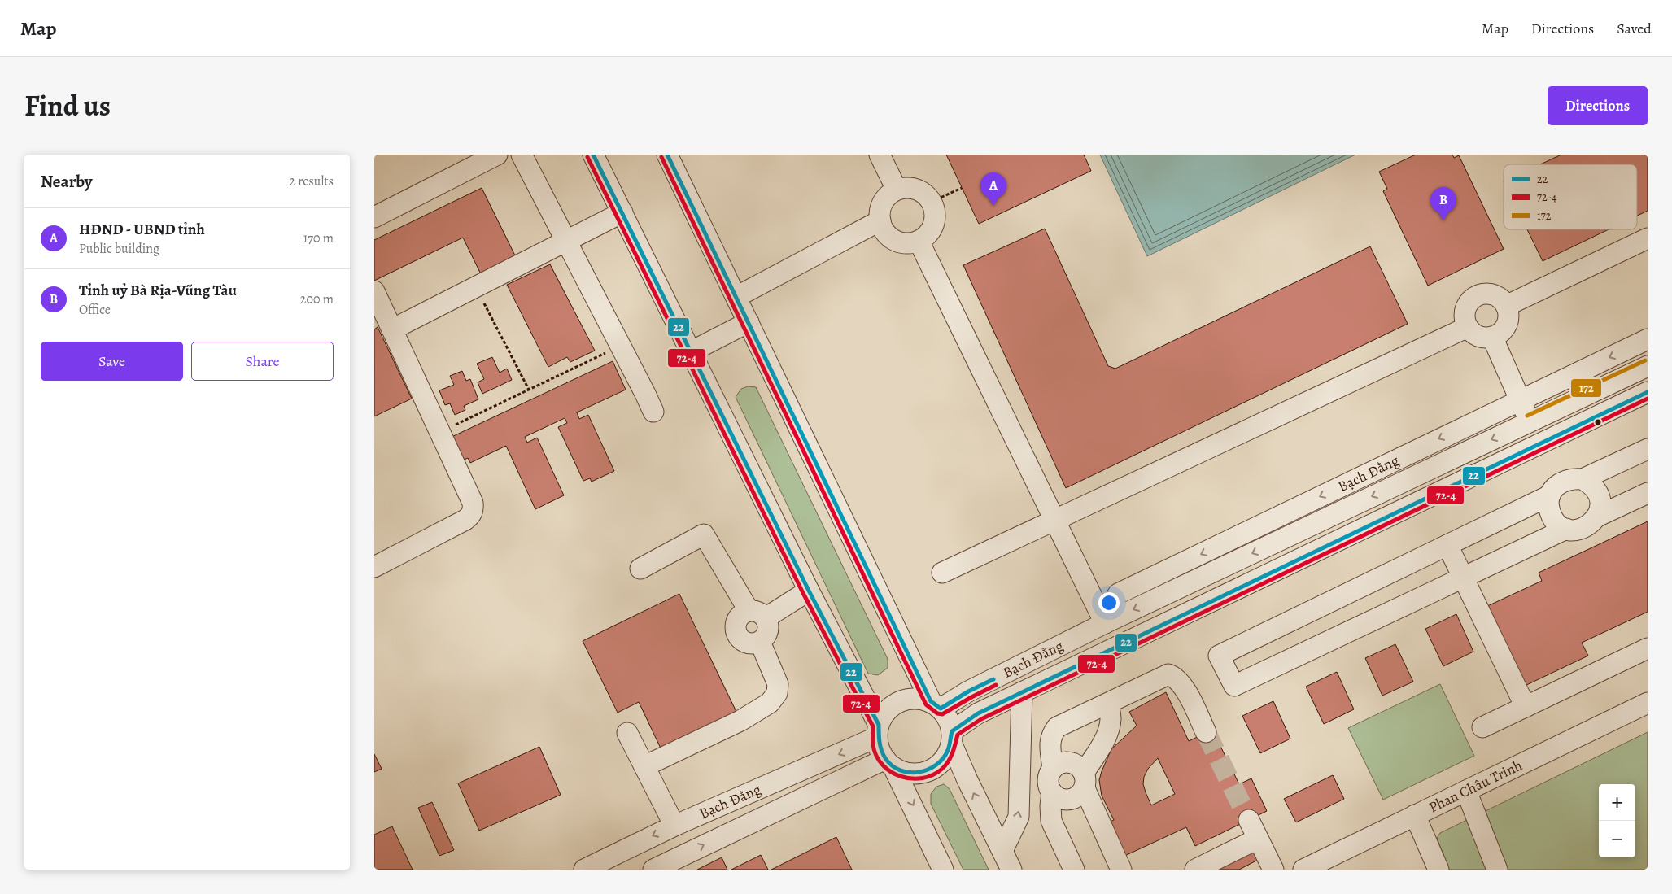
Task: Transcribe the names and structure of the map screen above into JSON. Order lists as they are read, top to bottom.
{
  "streets": {
    "street": ["Bạch Đằng", "Phan Châu Trinh"]
  },
  "lines": ["transit line 22", "transit line 72-4", "transit line 172"],
  "legend": ["22", "72-4", "172"],
  "page": {
    "header": "Map",
    "nav": ["Map", "Directions", "Saved"],
    "title": "Find us",
    "buttons": [
      "Directions",
      ["Save", "Share"]
    ],
    "heading": ["Nearby", "2 results"],
    "pins": ["A", "B"],
    "list": [
      {
        "mark": "A",
        "name": "HĐND - UBND tỉnh",
        "note": "Public building",
        "value": "170 m"
      },
      {
        "mark": "B",
        "name": "Tỉnh uỷ Bà Rịa-Vũng Tàu",
        "note": "Office",
        "value": "200 m"
      }
    ],
    "map_buttons": ["+", "−"]
  }
}
